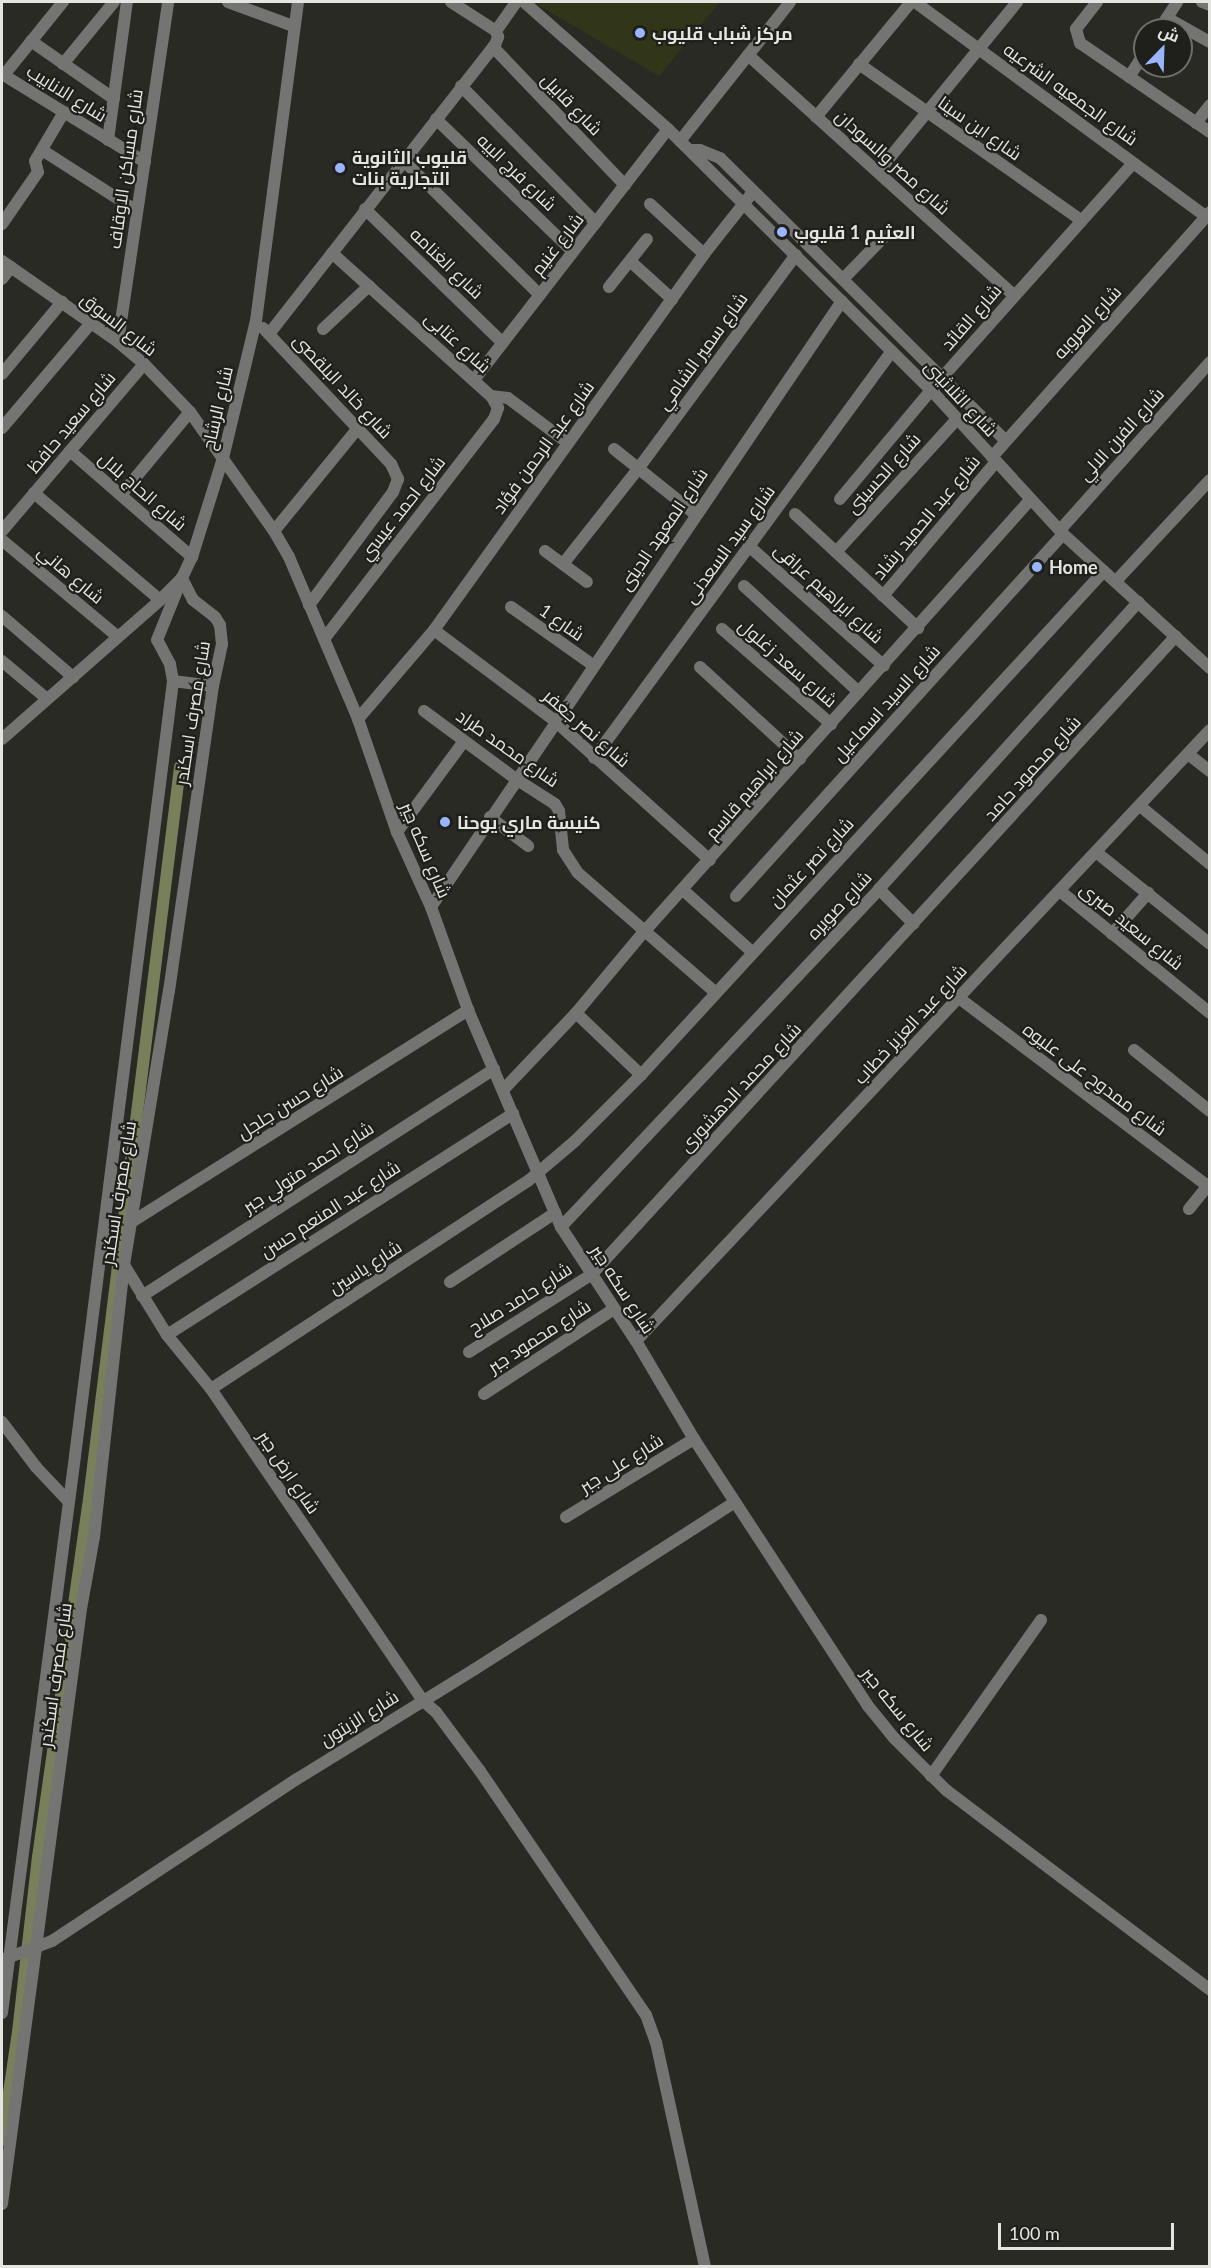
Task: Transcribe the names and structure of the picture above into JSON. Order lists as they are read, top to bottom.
{
  "streets": {
    "street": [
      "شارع الانابيب",
      "شارع الجمعيه الشرعيه",
      "شارع قابيل",
      "شارع ابن سينا",
      "شارع مصر والسودان",
      "شارع مساكن الاوقاف",
      "شارع فرج البيه",
      "شارع غنيم",
      "شارع الغنامه",
      "شارع القائد",
      "شارع العروبه",
      "شارع السوق",
      "شارع عتابى",
      "شارع سمير الشامي",
      "شارع خالد البلقصى",
      "شارع الثلاثينى",
      "شارع الرشاح",
      "شارع سعيد حافظ",
      "شارع الفرن الالي",
      "شارع عبد الرحمن فؤاد",
      "شارع الحسينى",
      "شارع الحاج بلال",
      "شارع احمد عيسي",
      "شارع عبد الحميد رشاد",
      "شارع المعهد الدينى",
      "شارع سيد السعدنى",
      "شارع هاني",
      "شارع ابراهيم عراقى",
      "شارع 1",
      "شارع سعد زغلول",
      "شارع السيد اسماعيل",
      "شارع مصرف اسكندر",
      "شارع نصر جعفر",
      "شارع محمد طراد",
      "شارع محمود حامد",
      "شارع ابراهيم قاسم",
      "شارع سكه جير",
      "شارع نصر عثمان",
      "شارع صويره",
      "شارع سعيد صبرى",
      "شارع عبد العزيز خطاب",
      "شارع ممدوح على عليوه",
      "شارع محمد الدهشورى",
      "شارع حسن جلجل",
      "شارع احمد متولي جبر",
      "شارع عبد المنعم حسن",
      "شارع ياسين",
      "شارع حامد صلاح",
      "شارع محمود جبر",
      "شارع على جبر",
      "شارع ارض جبر",
      "شارع الزيتون"
    ]
  },
  "crossings": [
    ["شارع الانابيب", "شارع مساكن الاوقاف"],
    ["شارع الجمعيه الشرعيه", "شارع القائد"],
    ["شارع الجمعيه الشرعيه", "شارع العروبه"],
    ["شارع قابيل", "شارع غنيم"],
    ["شارع ابن سينا", "شارع القائد"],
    ["شارع مصر والسودان", "شارع القائد"],
    ["شارع مساكن الاوقاف", "شارع السوق"],
    ["شارع فرج البيه", "شارع غنيم"],
    ["شارع غنيم", "شارع الغنامه"],
    ["شارع غنيم", "شارع عتابى"],
    ["شارع غنيم", "شارع الثلاثينى"],
    ["شارع القائد", "شارع الثلاثينى"],
    ["شارع العروبه", "شارع الثلاثينى"],
    ["شارع العروبه", "شارع عبد الحميد رشاد"],
    ["شارع السوق", "شارع الرشاح"],
    ["شارع السوق", "شارع سعيد حافظ"],
    ["شارع السوق", "شارع سكه جير"],
    ["شارع عتابى", "شارع عبد الرحمن فؤاد"],
    ["شارع عتابى", "شارع احمد عيسي"],
    ["شارع سمير الشامي", "شارع الثلاثينى"],
    ["شارع خالد البلقصى", "شارع الرشاح"],
    ["شارع خالد البلقصى", "شارع سكه جير"],
    ["شارع الثلاثينى", "شارع الفرن الالي"],
    ["شارع الثلاثينى", "شارع عبد الرحمن فؤاد"],
    ["شارع الثلاثينى", "شارع الحسينى"],
    ["شارع الثلاثينى", "شارع عبد الحميد رشاد"],
    ["شارع الثلاثينى", "شارع المعهد الدينى"],
    ["شارع الثلاثينى", "شارع سيد السعدنى"],
    ["شارع الثلاثينى", "شارع السيد اسماعيل"],
    ["شارع الثلاثينى", "شارع محمود حامد"],
    ["شارع الثلاثينى", "شارع ابراهيم قاسم"],
    ["شارع الثلاثينى", "شارع نصر عثمان"],
    ["شارع الثلاثينى", "شارع صويره"],
    ["شارع الرشاح", "شارع الحاج بلال"],
    ["شارع الرشاح", "شارع هاني"],
    ["شارع الرشاح", "شارع مصرف اسكندر"],
    ["شارع الرشاح", "شارع سكه جير"],
    ["شارع سعيد حافظ", "شارع الحاج بلال"],
    ["شارع الفرن الالي", "شارع السيد اسماعيل"],
    ["شارع عبد الرحمن فؤاد", "شارع نصر جعفر"],
    ["شارع عبد الرحمن فؤاد", "شارع سكه جير"],
    ["شارع احمد عيسي", "شارع سكه جير"],
    ["شارع المعهد الدينى", "شارع 1"],
    ["شارع المعهد الدينى", "شارع نصر جعفر"],
    ["شارع المعهد الدينى", "شارع محمد طراد"],
    ["شارع المعهد الدينى", "شارع سكه جير"],
    ["شارع سيد السعدنى", "شارع ابراهيم عراقى"],
    ["شارع سيد السعدنى", "شارع نصر جعفر"],
    ["شارع ابراهيم عراقى", "شارع ابراهيم قاسم"],
    ["شارع سعد زغلول", "شارع ابراهيم قاسم"],
    ["شارع مصرف اسكندر", "شارع حسن جلجل"],
    ["شارع مصرف اسكندر", "شارع ارض جبر"],
    ["شارع مصرف اسكندر", "شارع الزيتون"],
    ["شارع نصر جعفر", "شارع ابراهيم قاسم"],
    ["شارع محمد طراد", "شارع ابراهيم قاسم"],
    ["شارع محمد طراد", "شارع نصر عثمان"],
    ["شارع محمود حامد", "شارع محمد الدهشورى"],
    ["شارع ابراهيم قاسم", "شارع سكه جير"],
    ["شارع سكه جير", "شارع نصر عثمان"],
    ["شارع سكه جير", "شارع صويره"],
    ["شارع سكه جير", "شارع عبد العزيز خطاب"],
    ["شارع سكه جير", "شارع محمد الدهشورى"],
    ["شارع سكه جير", "شارع حسن جلجل"],
    ["شارع سكه جير", "شارع احمد متولي جبر"],
    ["شارع سكه جير", "شارع عبد المنعم حسن"],
    ["شارع سكه جير", "شارع ياسين"],
    ["شارع سكه جير", "شارع حامد صلاح"],
    ["شارع سكه جير", "شارع محمود جبر"],
    ["شارع سكه جير", "شارع على جبر"],
    ["شارع سكه جير", "شارع الزيتون"],
    ["شارع نصر عثمان", "شارع ياسين"],
    ["شارع سعيد صبرى", "شارع عبد العزيز خطاب"],
    ["شارع عبد العزيز خطاب", "شارع ممدوح على عليوه"],
    ["شارع محمد الدهشورى", "شارع حامد صلاح"],
    ["شارع احمد متولي جبر", "شارع ارض جبر"],
    ["شارع عبد المنعم حسن", "شارع ارض جبر"],
    ["شارع ياسين", "شارع ارض جبر"],
    ["شارع ارض جبر", "شارع الزيتون"]
  ],
  "places": [
    "مركز شباب قليوب",
    "قليوب الثانوية التجارية بنات",
    "العثيم 1 قليوب",
    "Home",
    "كنيسة ماري يوحنا"
  ],
  "scale_bar": "100 m",
  "north": "top right"
}
